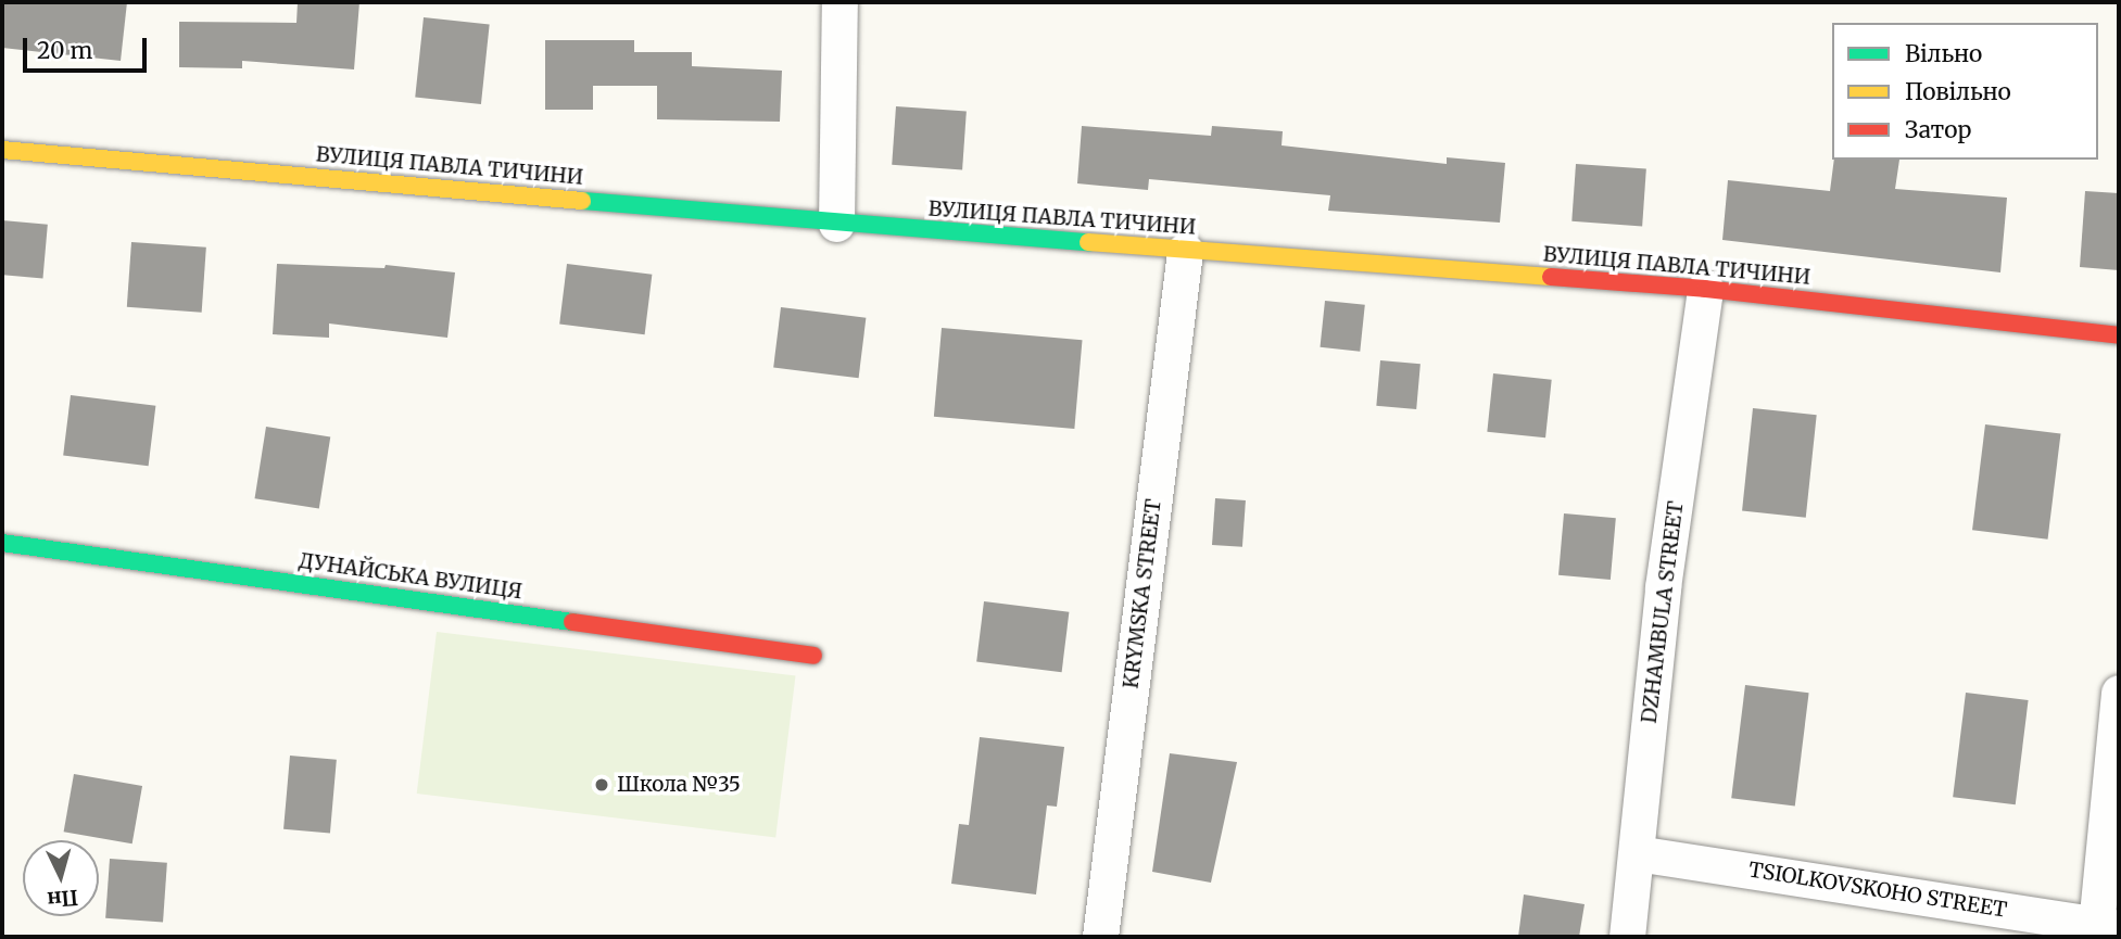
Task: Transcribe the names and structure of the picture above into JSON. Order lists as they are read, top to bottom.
{
  "streets": {
    "street": [
      "ВУЛИЦЯ ПАВЛА ТИЧИНИ",
      "ДУНАЙСЬКА ВУЛИЦЯ",
      "KRYMSKA STREET",
      "DZHAMBULA STREET",
      "TSIOLKOVSKOHO STREET"
    ]
  },
  "crossings": [
    ["ВУЛИЦЯ ПАВЛА ТИЧИНИ", "KRYMSKA STREET"],
    ["ВУЛИЦЯ ПАВЛА ТИЧИНИ", "DZHAMBULA STREET"],
    ["DZHAMBULA STREET", "TSIOLKOVSKOHO STREET"]
  ],
  "places": ["Школа №35"],
  "legend": ["Вільно", "Повільно", "Затор"],
  "scale_bar": "20 m",
  "north": "bottom"
}
